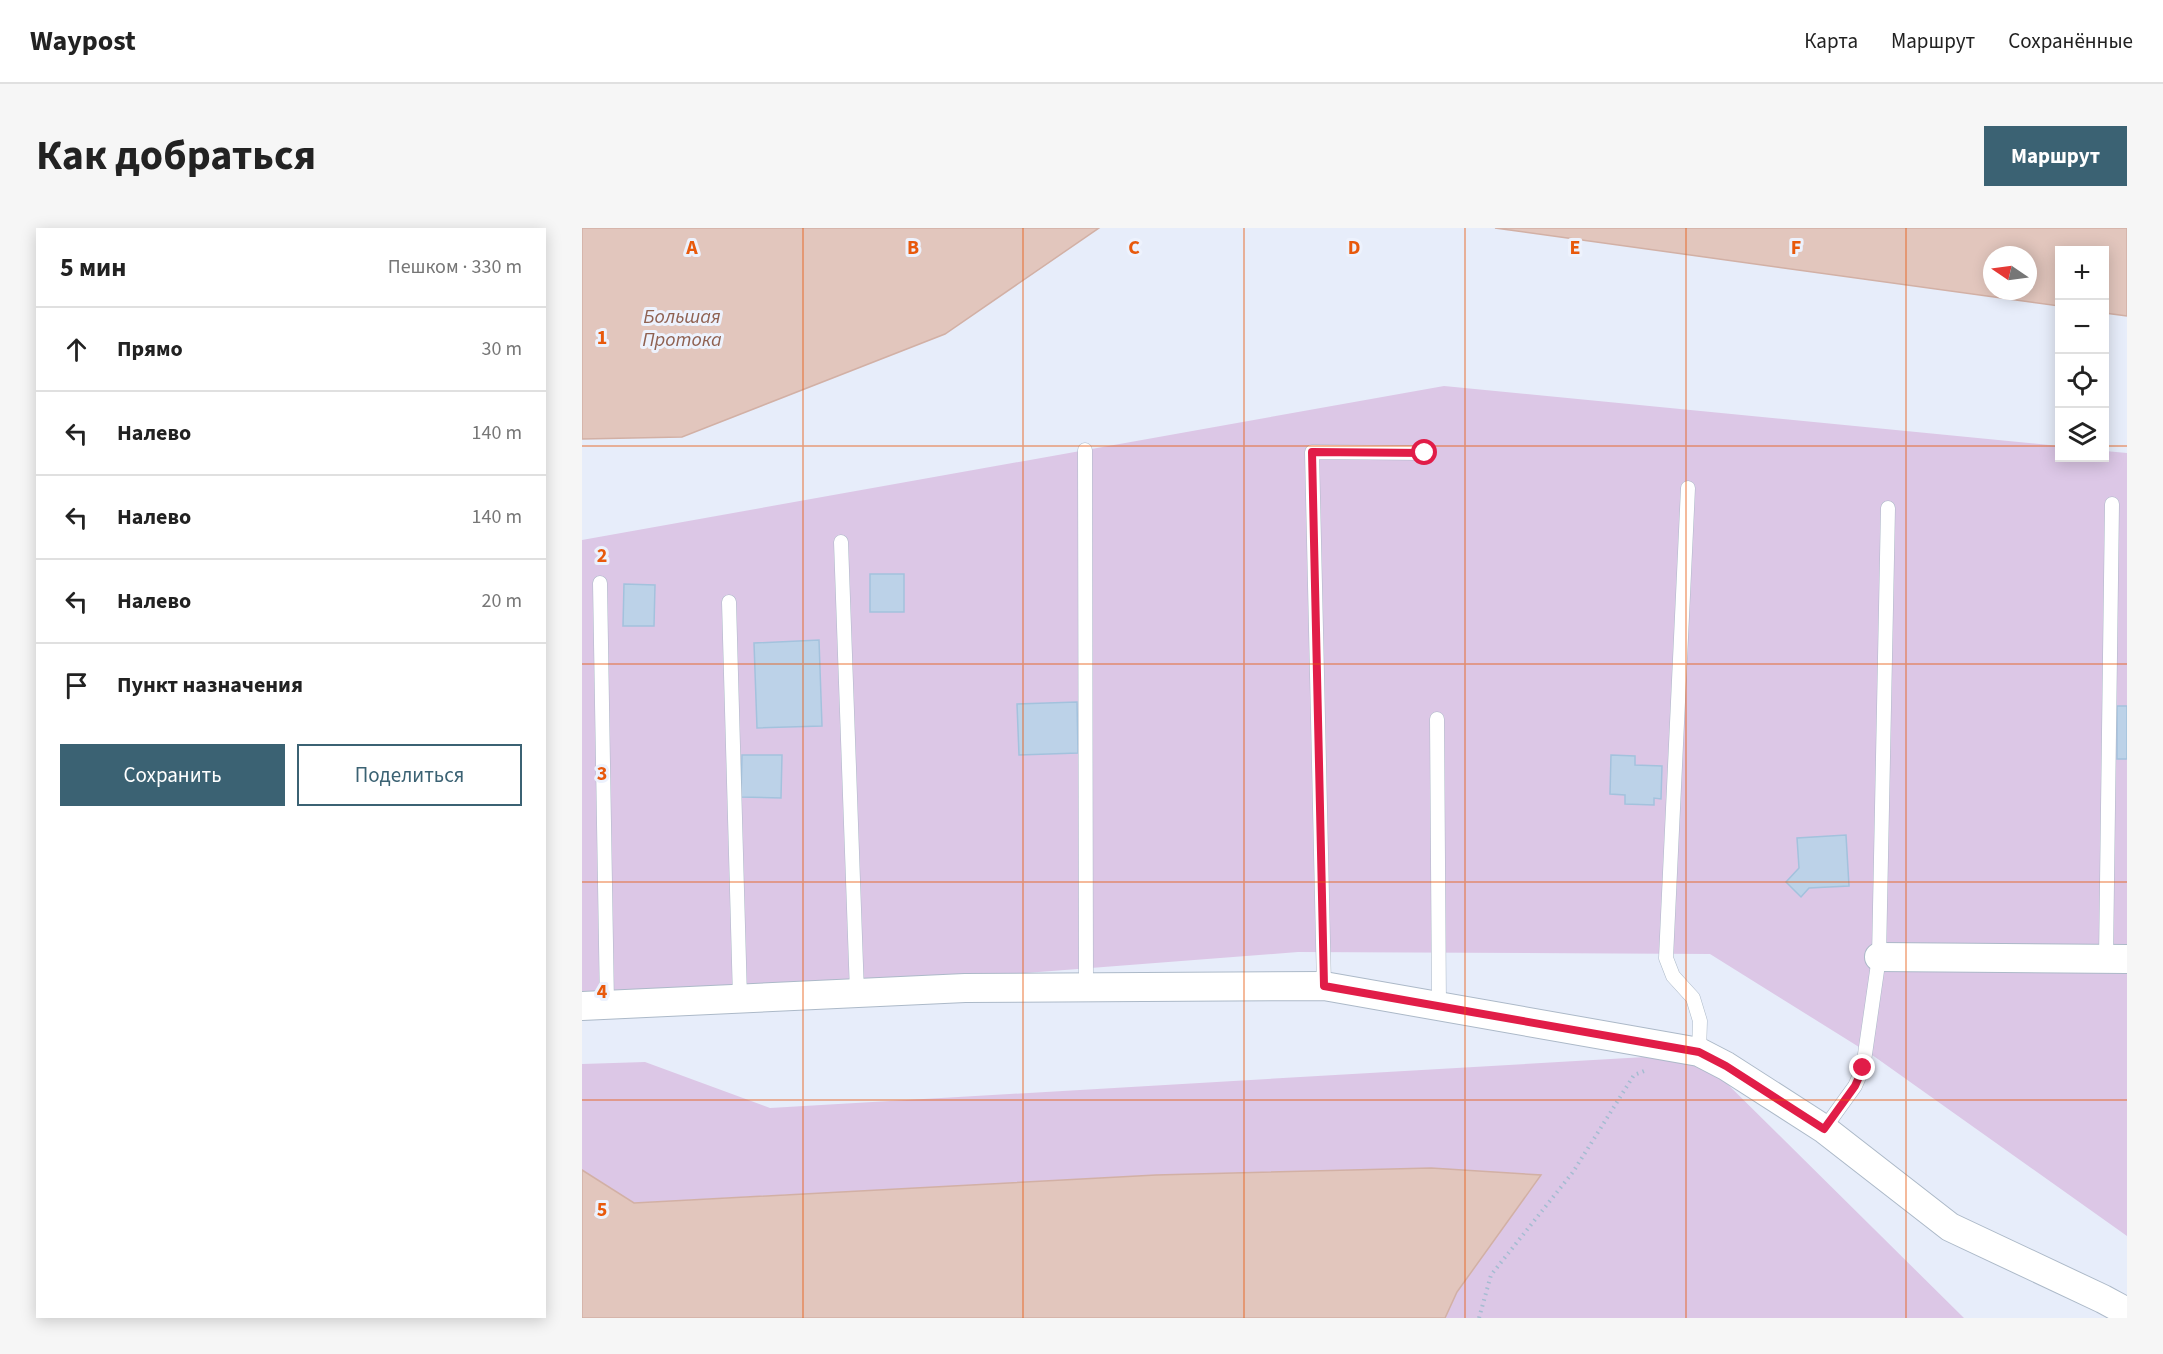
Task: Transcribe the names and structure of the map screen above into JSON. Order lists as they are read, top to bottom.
{
  "water": ["Большая Протока"],
  "north": "left",
  "page": {
    "header": "Waypost",
    "nav": ["Карта", "Маршрут", "Сохранённые"],
    "title": "Как добраться",
    "buttons": [
      "Маршрут",
      ["Сохранить", "Поделиться"]
    ],
    "heading": ["5 мин", "Пешком · 330 m"],
    "map_buttons": ["+", "−"],
    "list": [
      ["Прямо", "30 m"],
      ["Налево", "140 m"],
      ["Налево", "140 m"],
      ["Налево", "20 m"],
      "Пункт назначения"
    ]
  },
  "grid": {
    "columns": [
      "A",
      "B",
      "C",
      "D",
      "E",
      "F"
    ],
    "rows": [
      "1",
      "2",
      "3",
      "4",
      "5"
    ]
  }
}
